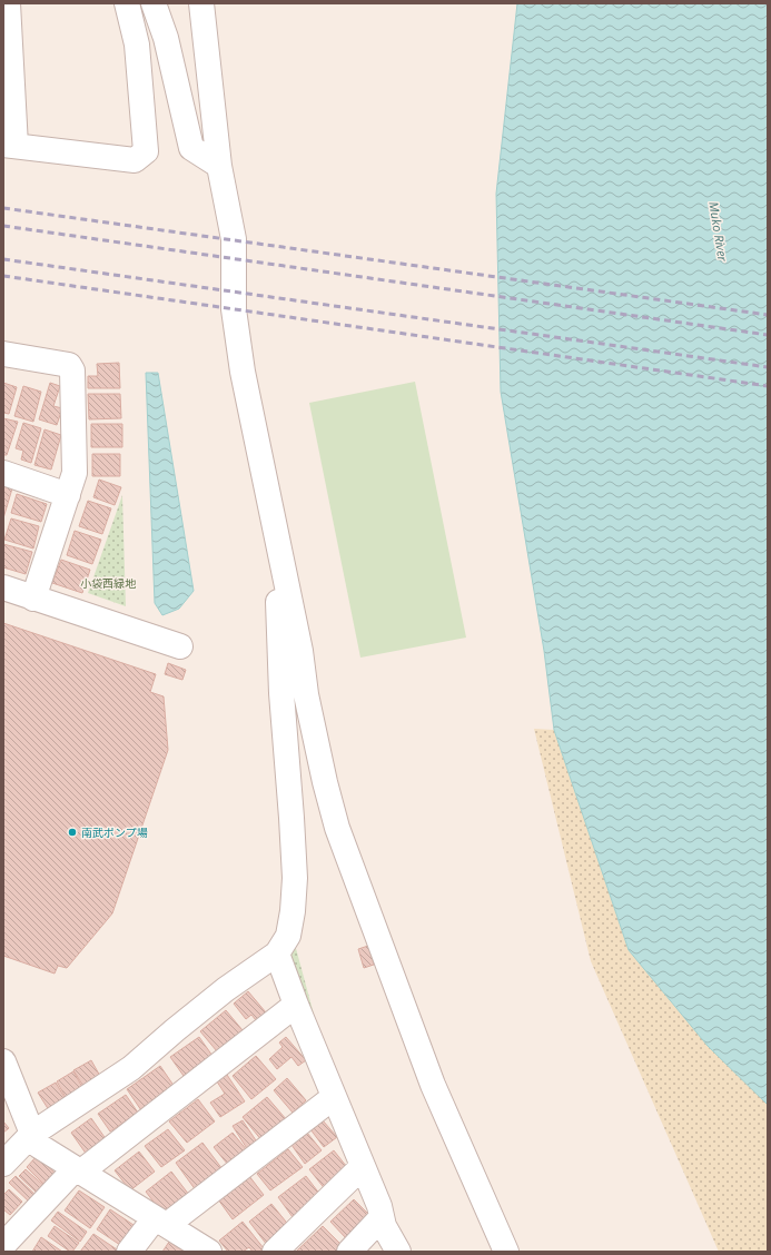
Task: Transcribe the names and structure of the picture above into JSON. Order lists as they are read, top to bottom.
{
  "water": ["Muko River"],
  "parks": ["小袋西緑地"],
  "places": ["南武ポンプ場"]
}
